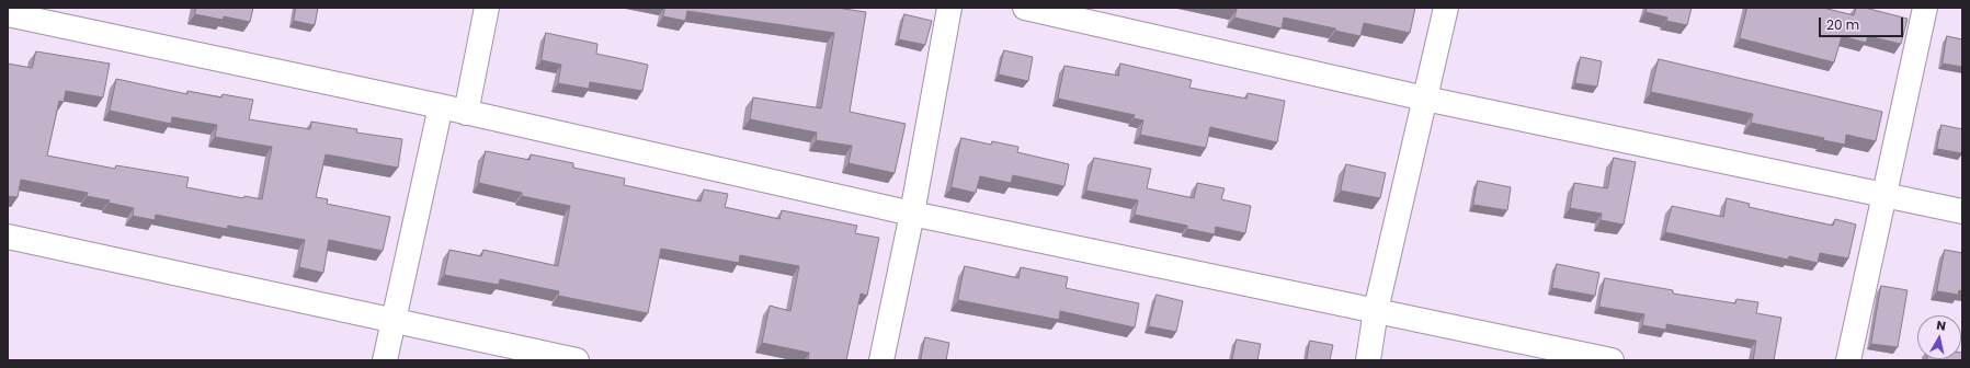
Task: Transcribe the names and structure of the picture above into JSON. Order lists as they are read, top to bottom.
{
  "scale_bar": "20 m",
  "north": "top"
}
